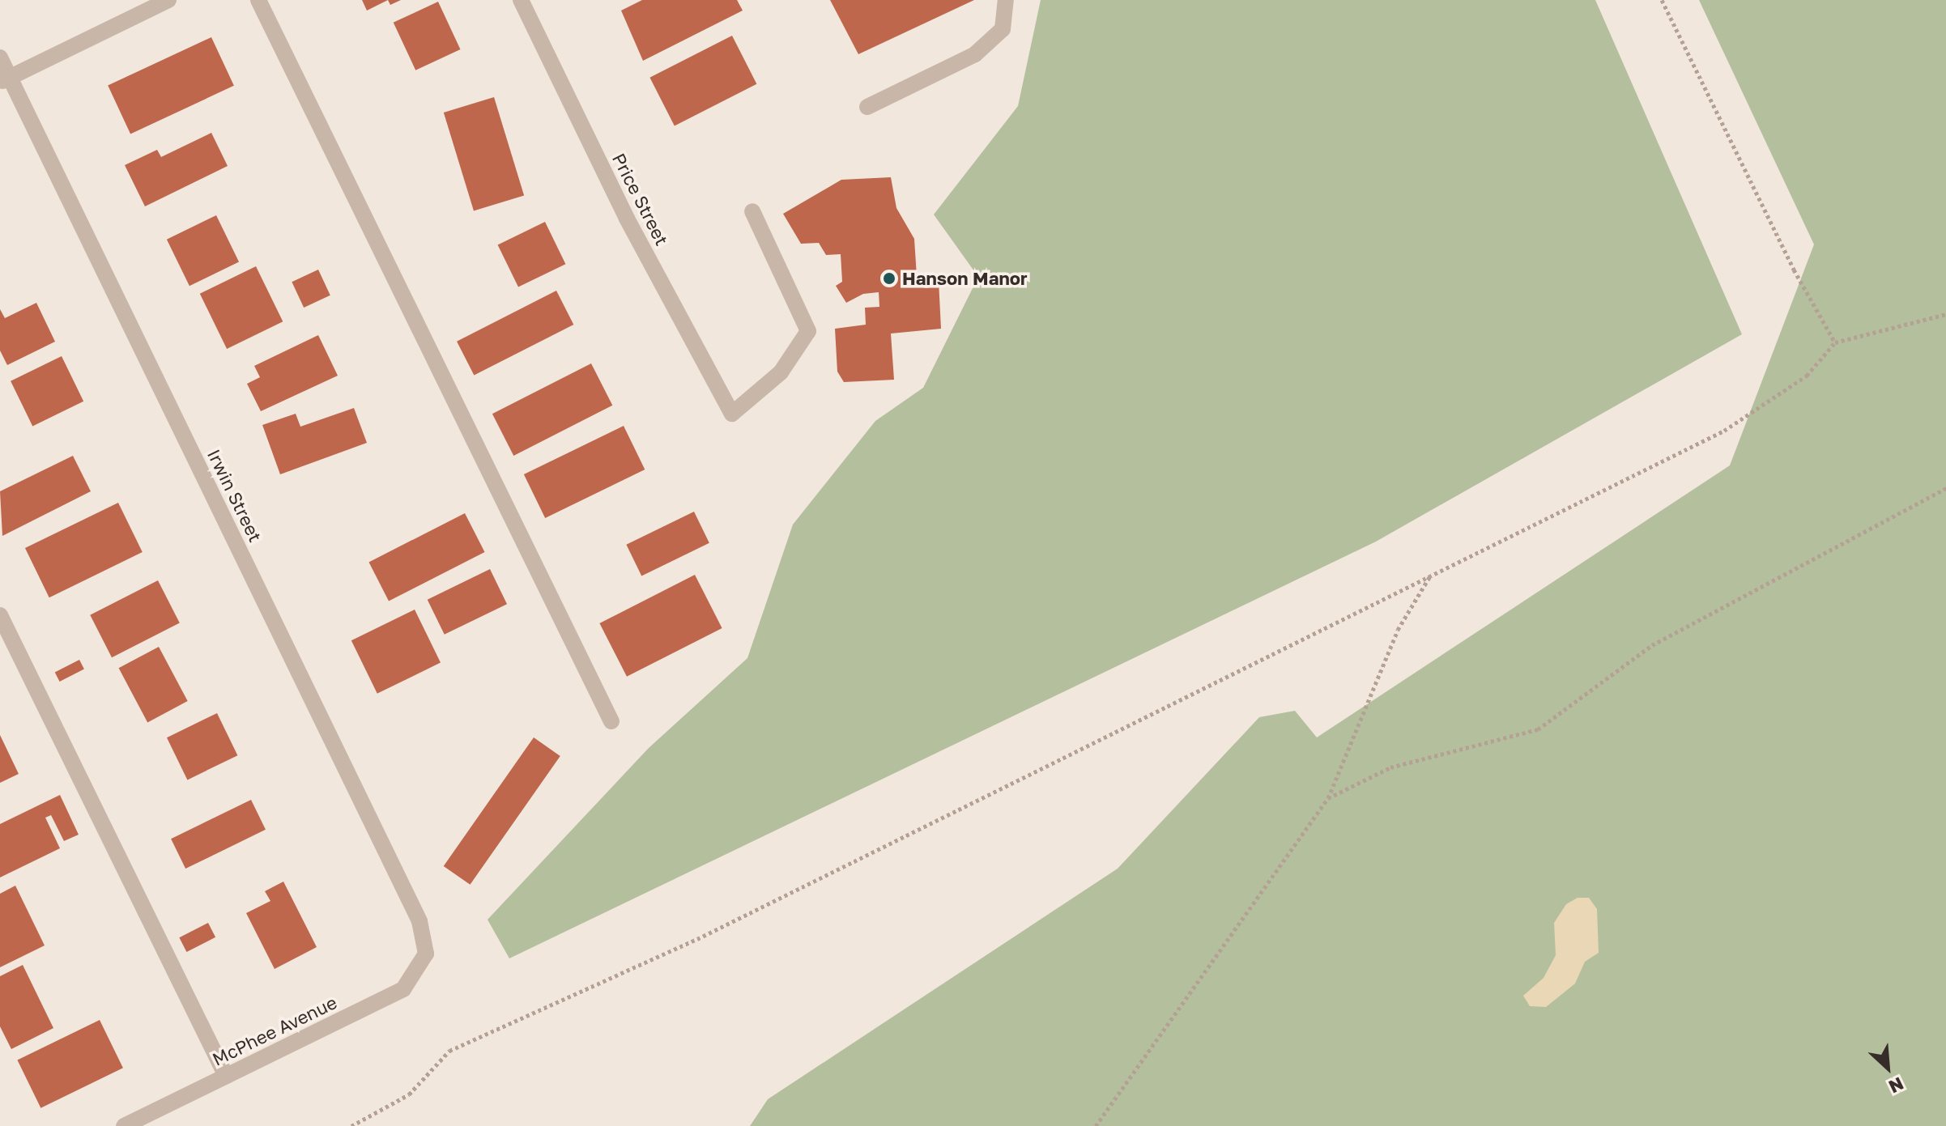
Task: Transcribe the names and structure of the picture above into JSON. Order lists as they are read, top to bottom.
{
  "streets": {
    "street": ["Price Street", "Irwin Street", "McPhee Avenue"]
  },
  "crossings": [
    ["Irwin Street", "McPhee Avenue"]
  ],
  "places": ["Hanson Manor"],
  "north": "bottom right"
}
